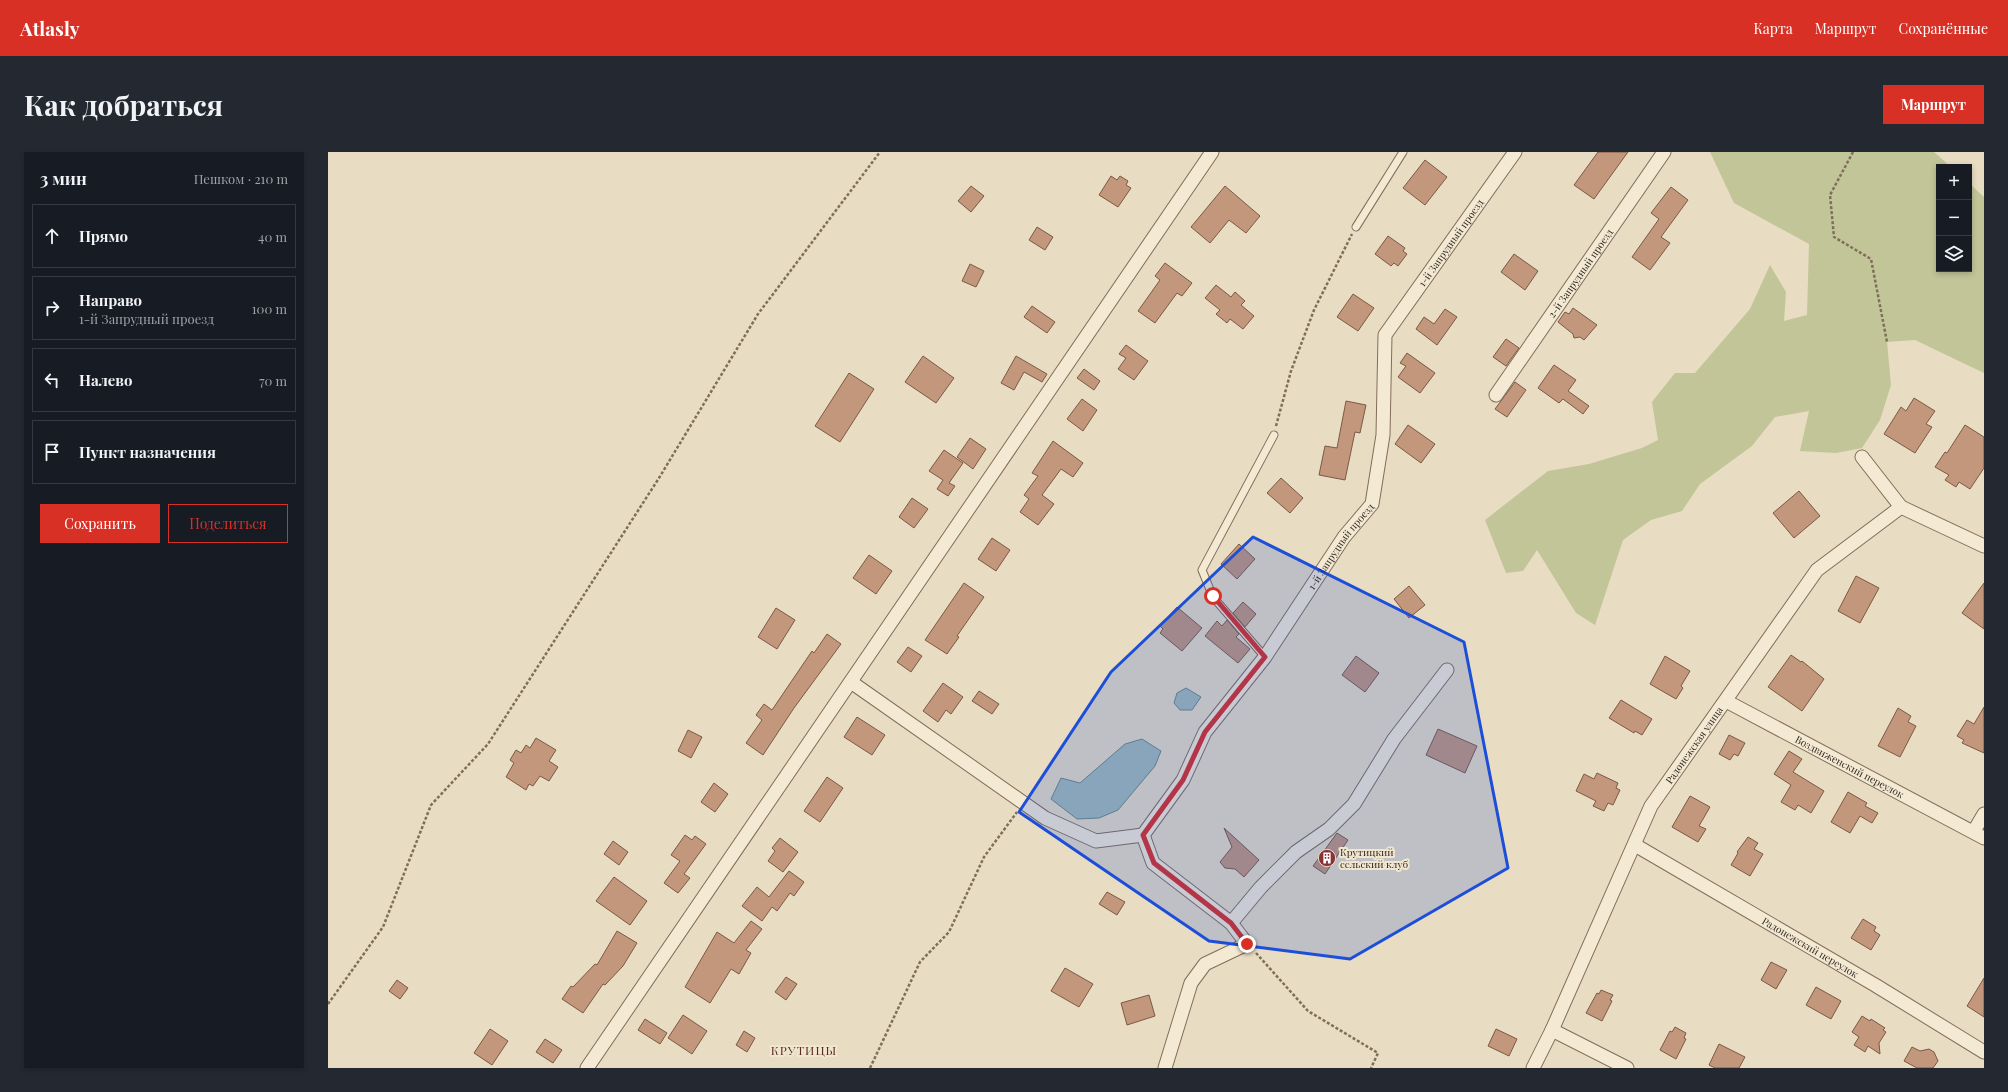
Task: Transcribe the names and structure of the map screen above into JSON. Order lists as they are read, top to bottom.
{
  "streets": {
    "street": [
      "1-й Запрудный проезд",
      "2-й Запрудный проезд",
      "Радонежская улица",
      "Воздвиженский переулок",
      "Радонежский переулок"
    ]
  },
  "crossings": [
    ["Радонежская улица", "Воздвиженский переулок"],
    ["Радонежская улица", "Радонежский переулок"]
  ],
  "districts": ["КРУТИЦЫ"],
  "places": {
    "building": ["Крутицкий сельский клуб"]
  },
  "page": {
    "header": "Atlasly",
    "nav": ["Карта", "Маршрут", "Сохранённые"],
    "buttons": [
      "Маршрут",
      ["Сохранить", "Поделиться"]
    ],
    "title": "Как добраться",
    "heading": ["3 мин", "Пешком · 210 m"],
    "map_buttons": ["+", "−"],
    "list": [
      ["Прямо", "40 m"],
      ["Направо", "1-й Запрудный проезд", "100 m"],
      ["Налево", "70 m"],
      "Пункт назначения"
    ]
  }
}
